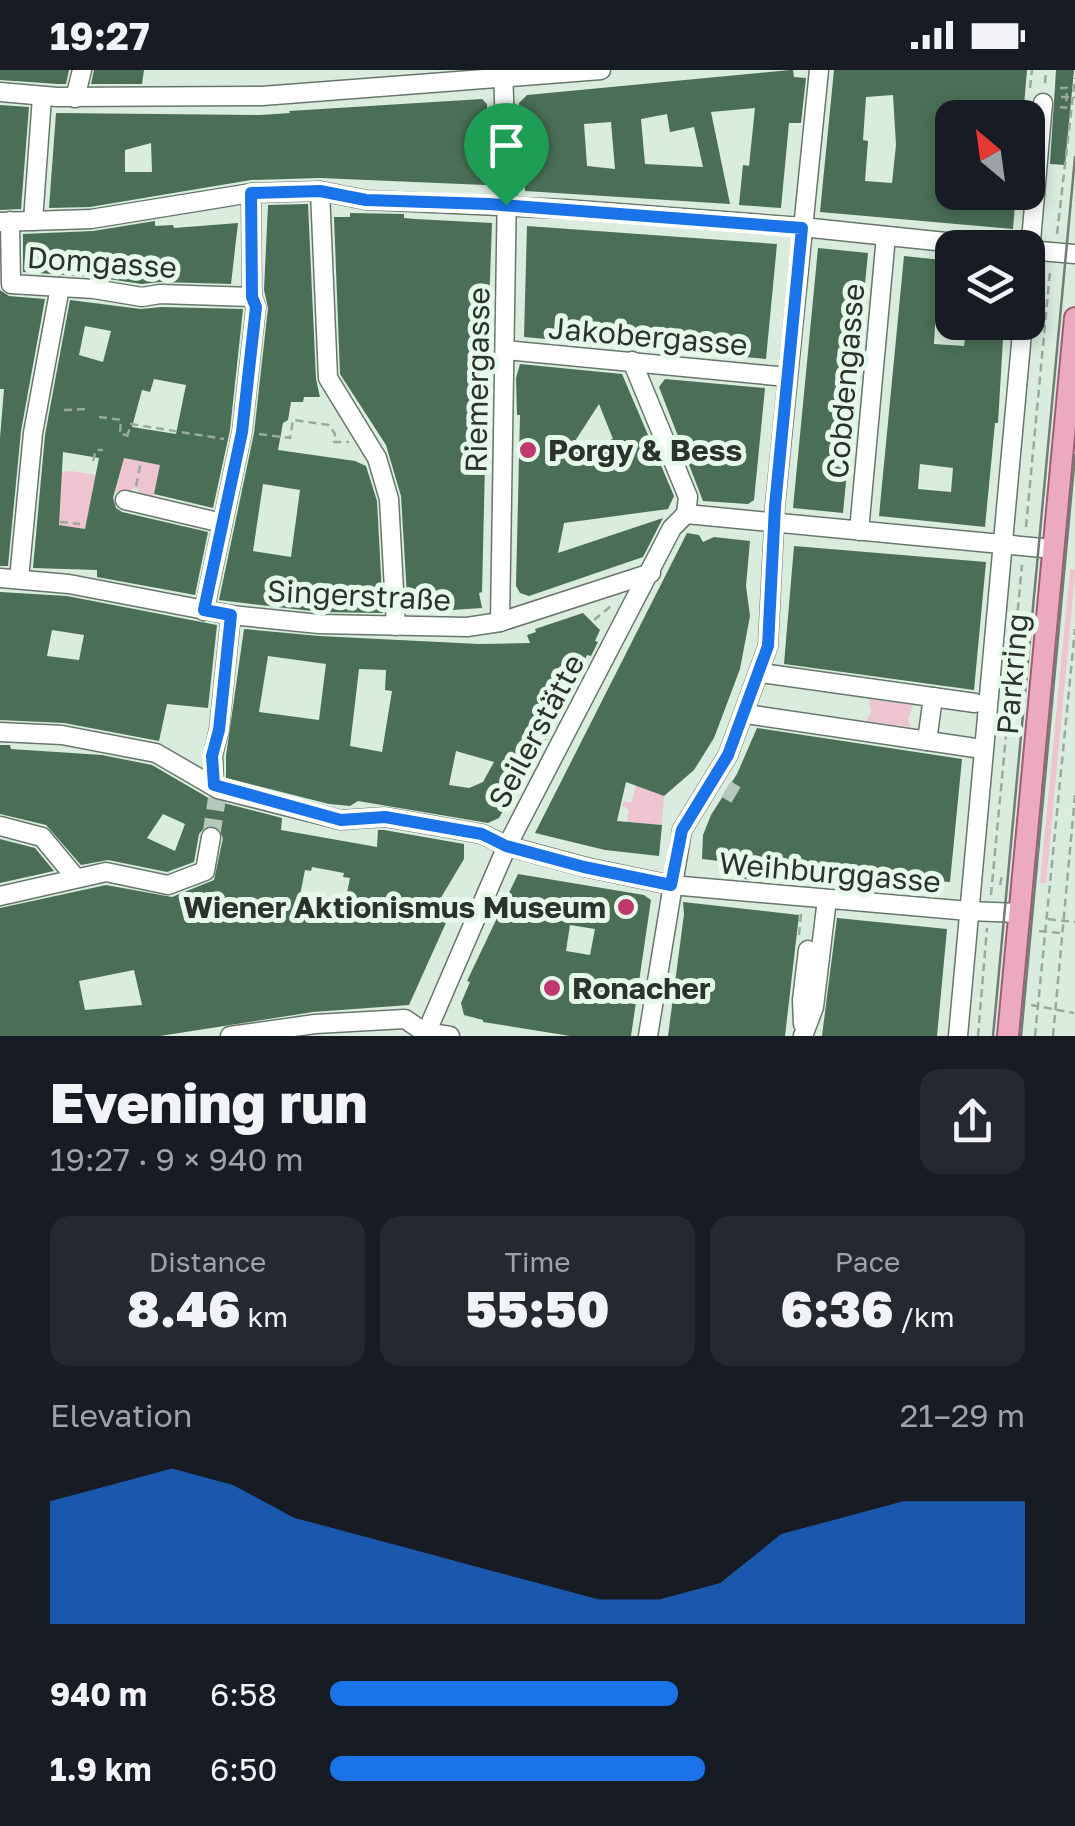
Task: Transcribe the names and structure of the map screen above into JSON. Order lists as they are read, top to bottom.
{
  "streets": {
    "main road": ["Parkring"],
    "street": [
      "Domgasse",
      "Jakobergasse",
      "Riemergasse",
      "Cobdengasse",
      "Singerstraße",
      "Seilerstätte",
      "Weihburggasse"
    ]
  },
  "crossings": [
    ["Jakobergasse", "Riemergasse"],
    ["Riemergasse", "Singerstraße"],
    ["Singerstraße", "Seilerstätte"],
    ["Parkring", "Weihburggasse"],
    ["Seilerstätte", "Weihburggasse"]
  ],
  "places": ["Porgy & Bess", "Wiener Aktionismus Museum", "Ronacher"],
  "north": "top left",
  "page": {
    "status": "19:27",
    "heading": ["Evening run", "19:27 · 9 × 940 m"],
    "stats": [
      ["Distance", "8.46 km"],
      ["Time", "55:50"],
      ["Pace", "6:36 /km"]
    ],
    "chart": ["Elevation", "21–29 m"],
    "list": [
      {
        "name": "940 m",
        "note": "6:58"
      },
      {
        "name": "1.9 km",
        "note": "6:50"
      }
    ]
  }
}
